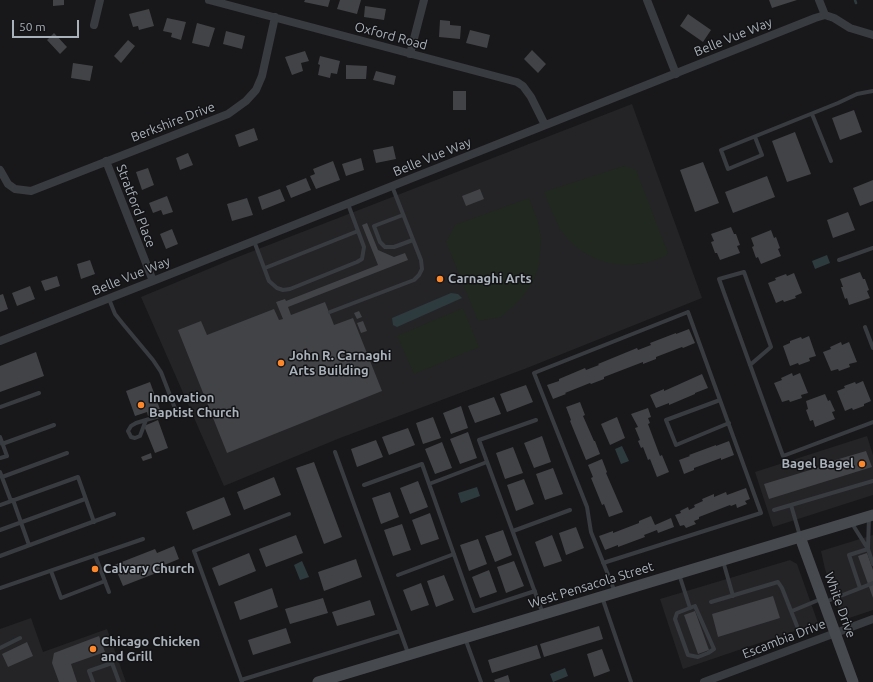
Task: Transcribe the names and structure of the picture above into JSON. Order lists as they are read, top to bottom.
{
  "streets": {
    "main road": ["West Pensacola Street", "White Drive"],
    "street": [
      "Oxford Road",
      "Belle Vue Way",
      "Berkshire Drive",
      "Stratford Place",
      "Escambia Drive"
    ]
  },
  "crossings": [
    ["Oxford Road", "Belle Vue Way"],
    ["Oxford Road", "Berkshire Drive"],
    ["Belle Vue Way", "Stratford Place"],
    ["Berkshire Drive", "Stratford Place"],
    ["West Pensacola Street", "White Drive"],
    ["White Drive", "Escambia Drive"]
  ],
  "places": [
    "Carnaghi Arts",
    "John R. Carnaghi Arts Building",
    "Innovation Baptist Church",
    "Bagel Bagel",
    "Calvary Church",
    "Chicago Chicken and Grill"
  ],
  "scale_bar": "50 m"
}
